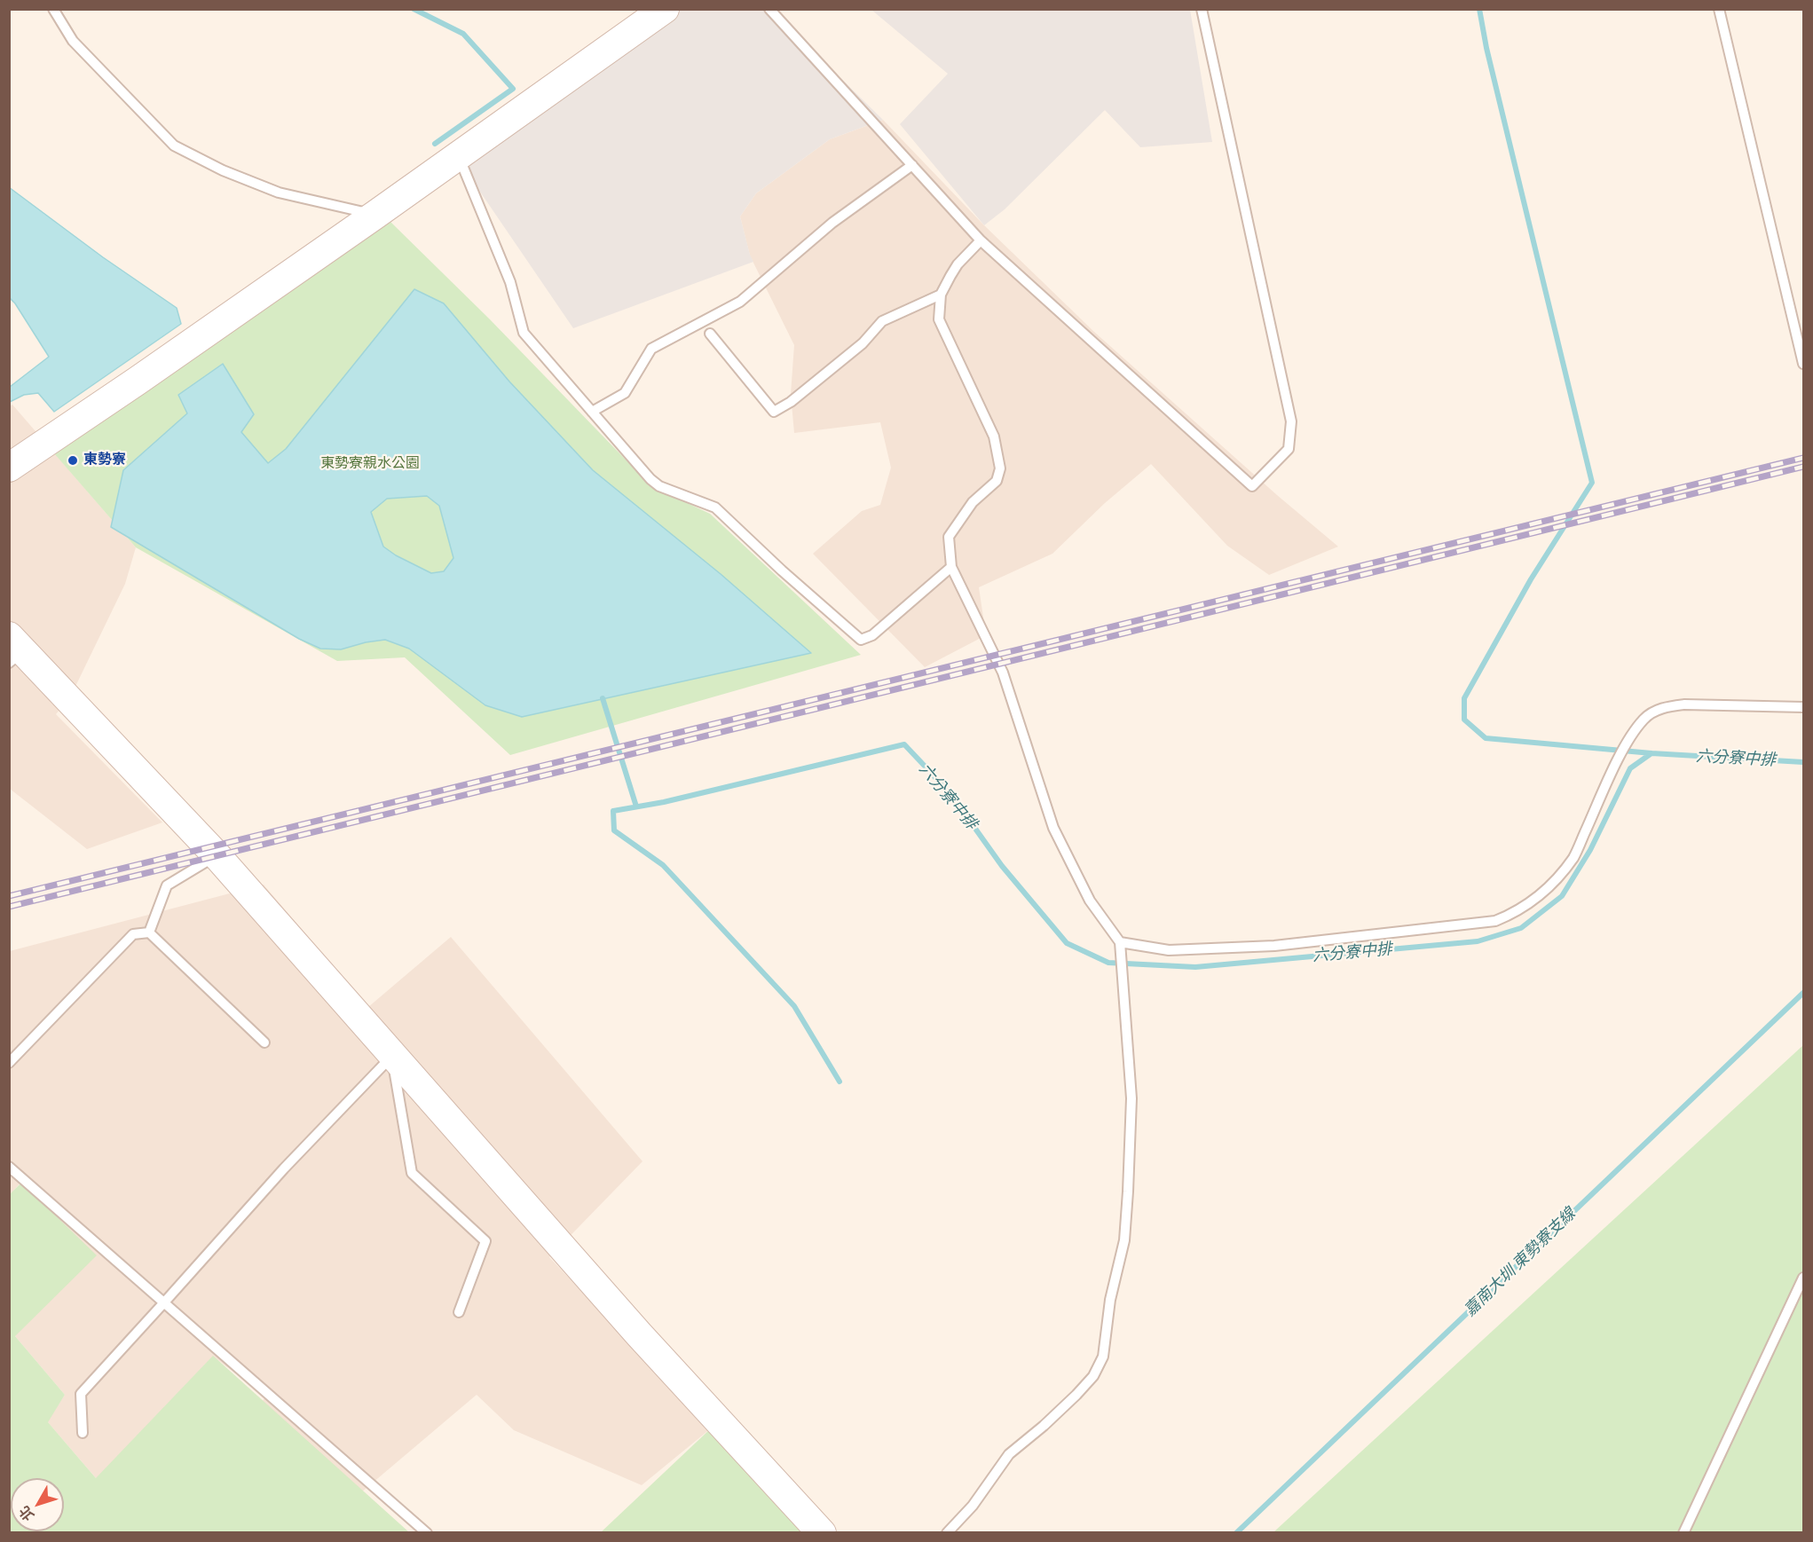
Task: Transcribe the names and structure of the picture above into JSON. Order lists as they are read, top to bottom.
{
  "water": ["六分寮中排", "嘉南大圳 東勢寮支線"],
  "parks": ["東勢寮親水公園"],
  "places": ["東勢寮"],
  "north": "bottom left"
}
